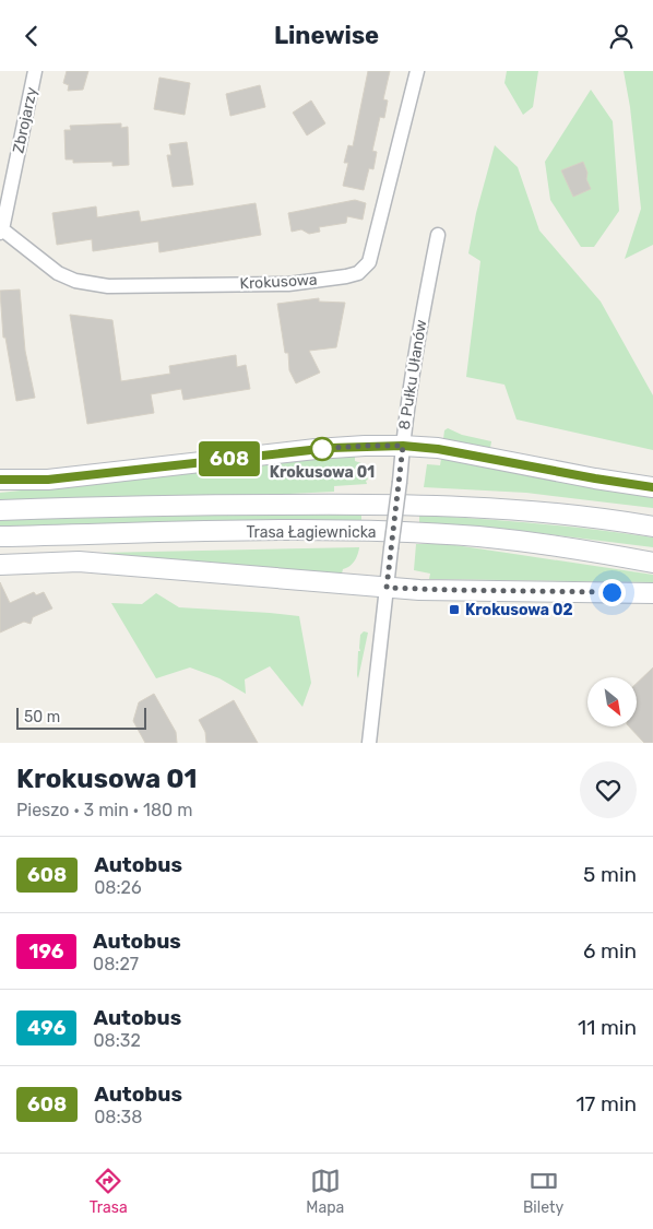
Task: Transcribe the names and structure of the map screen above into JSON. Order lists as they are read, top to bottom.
{
  "streets": {
    "main road": ["Trasa Łagiewnicka"],
    "street": ["Zbrojarzy", "Krokusowa", "8 Pułku Ułanów"]
  },
  "crossings": [
    ["Zbrojarzy", "Krokusowa"]
  ],
  "places": {
    "other": ["Krokusowa 01"],
    "transit": ["Krokusowa 02"]
  },
  "lines": ["bus line 608"],
  "scale_bar": "50 m",
  "north": "bottom right",
  "page": {
    "header": "Linewise",
    "on_map": "608",
    "scale": "50 m",
    "heading": ["Krokusowa 01", "Pieszo · 3 min · 180 m"],
    "list": [
      {
        "mark": "608",
        "name": "Autobus",
        "note": "08:26",
        "value": "5 min"
      },
      {
        "mark": "196",
        "name": "Autobus",
        "note": "08:27",
        "value": "6 min"
      },
      {
        "mark": "496",
        "name": "Autobus",
        "note": "08:32",
        "value": "11 min"
      },
      {
        "mark": "608",
        "name": "Autobus",
        "note": "08:38",
        "value": "17 min"
      }
    ],
    "tabs": ["Trasa", "Mapa", "Bilety"]
  }
}
